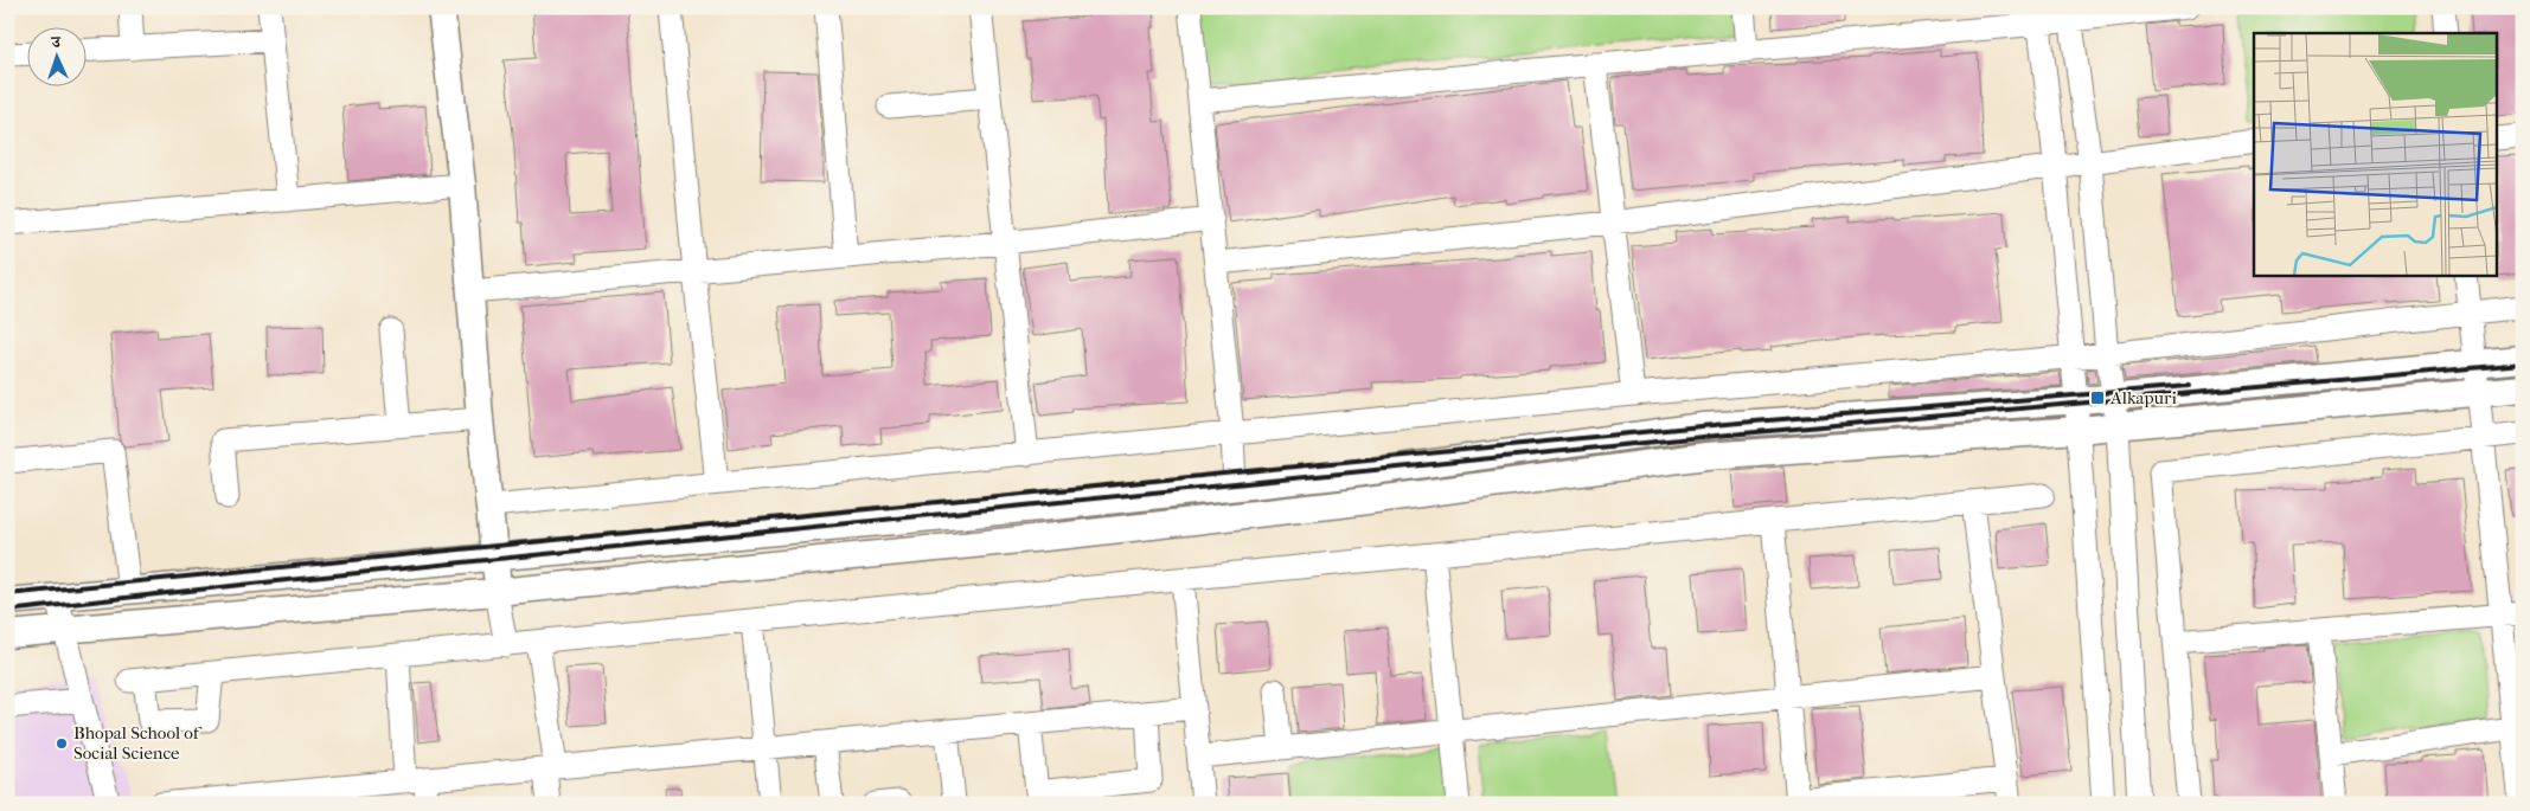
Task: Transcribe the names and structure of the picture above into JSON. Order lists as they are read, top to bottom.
{
  "places": {
    "transit": ["Alkapuri"],
    "other": ["Bhopal School of Social Science"]
  },
  "north": "top"
}
